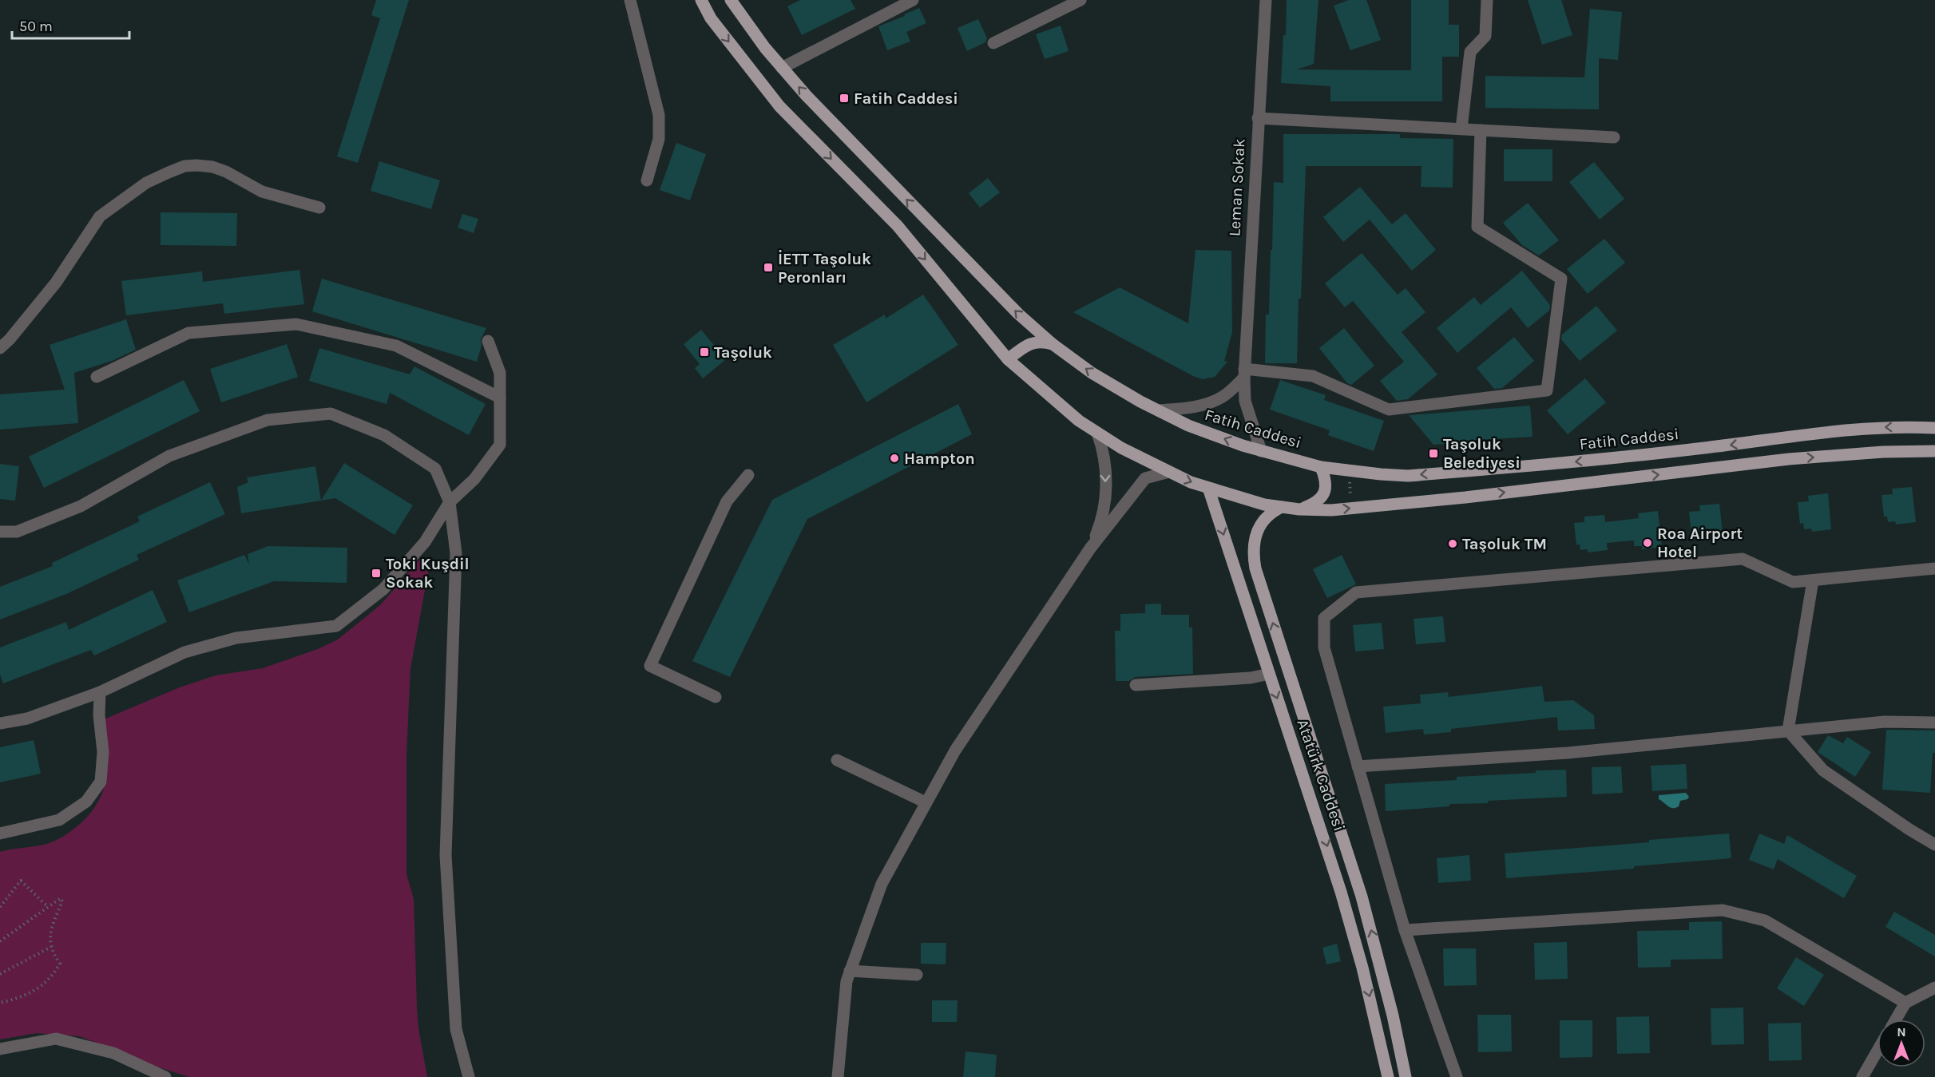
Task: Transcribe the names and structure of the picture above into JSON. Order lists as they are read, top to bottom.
{
  "streets": {
    "main road": ["Fatih Caddesi", "Atatürk Caddesi"],
    "street": ["Leman Sokak"]
  },
  "crossings": [
    ["Leman Sokak", "Fatih Caddesi"]
  ],
  "places": {
    "transit": [
      "Fatih Caddesi",
      "İETT Taşoluk Peronları",
      "Taşoluk",
      "Taşoluk Belediyesi",
      "Toki Kuşdil Sokak"
    ],
    "other": ["Hampton", "Roa Airport Hotel", "Taşoluk TM"]
  },
  "scale_bar": "50 m",
  "north": "top"
}
